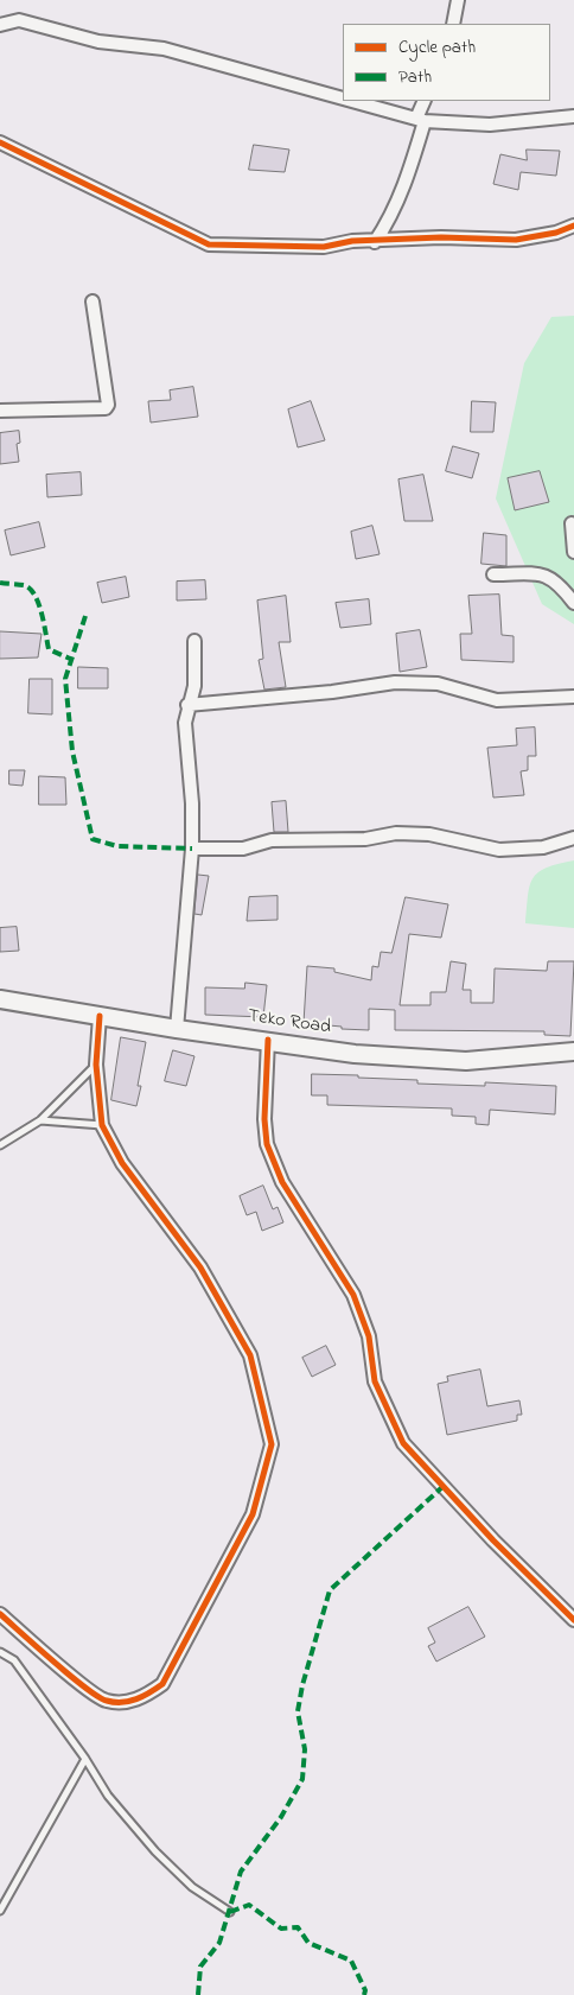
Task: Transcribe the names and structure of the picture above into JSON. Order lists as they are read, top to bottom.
{
  "streets": {
    "street": ["Teko Road"]
  },
  "legend": ["Cycle path", "Path"]
}
